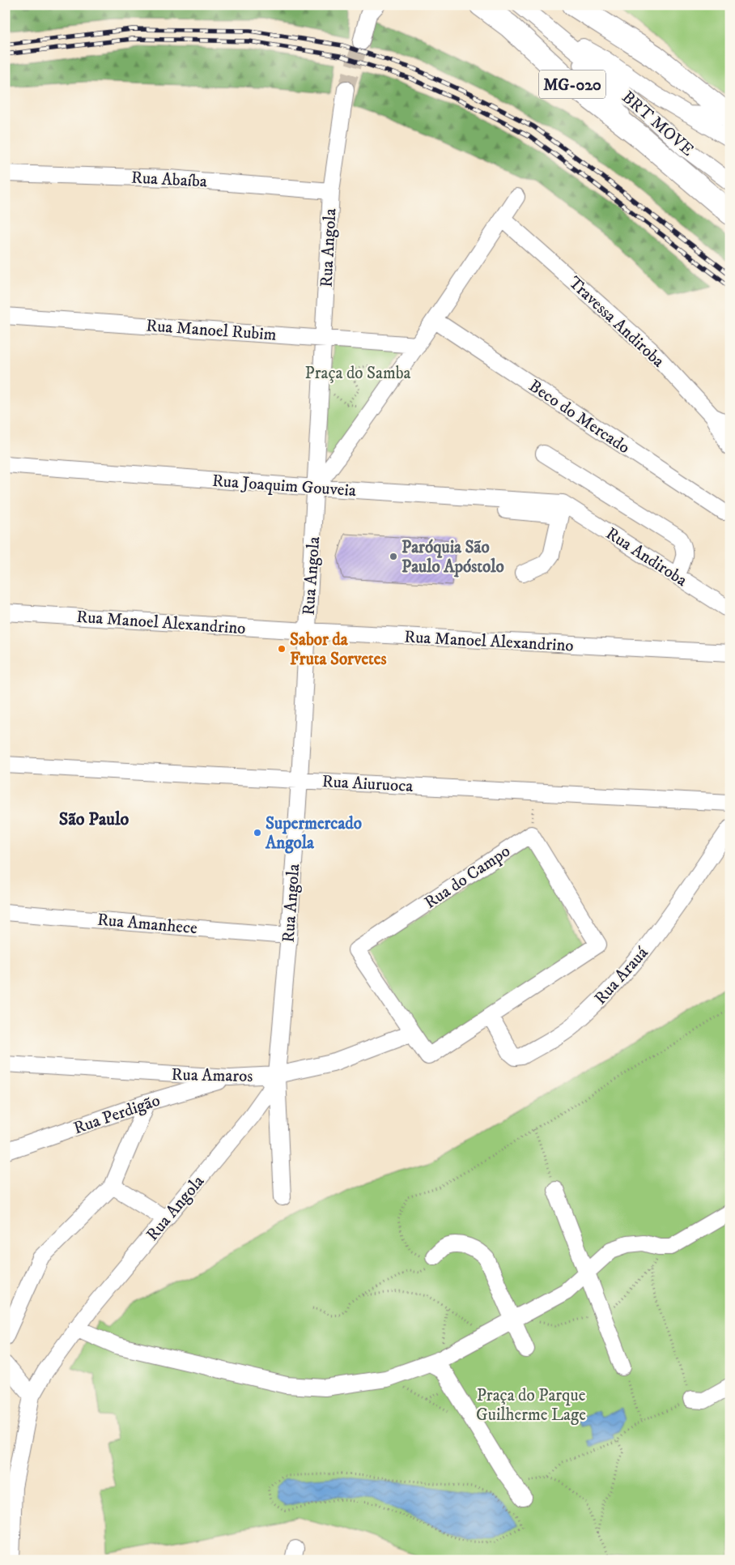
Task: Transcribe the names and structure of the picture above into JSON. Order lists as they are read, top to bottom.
{
  "streets": {
    "highway": ["MG-020"],
    "street": [
      "BRT MOVE",
      "Rua Abaíba",
      "Rua Angola",
      "Travessa Andiroba",
      "Rua Manoel Rubim",
      "Beco do Mercado",
      "Rua Joaquim Gouveia",
      "Rua Andiroba",
      "Rua Manoel Alexandrino",
      "Rua Aiuruoca",
      "Rua do Campo",
      "Rua Amanhece",
      "Rua Arauá",
      "Rua Amaros",
      "Rua Perdigão"
    ]
  },
  "crossings": [
    ["MG-020", "BRT MOVE"],
    ["Rua Abaíba", "Rua Angola"],
    ["Rua Angola", "Rua Manoel Rubim"],
    ["Rua Angola", "Rua Joaquim Gouveia"],
    ["Rua Angola", "Rua Manoel Alexandrino"],
    ["Rua Angola", "Rua Aiuruoca"],
    ["Rua Angola", "Rua Amanhece"],
    ["Rua Angola", "Rua Amaros"],
    ["Rua Joaquim Gouveia", "Rua Andiroba"],
    ["Rua do Campo", "Rua Arauá"],
    ["Rua do Campo", "Rua Amaros"],
    ["Rua Amaros", "Rua Perdigão"]
  ],
  "districts": ["São Paulo"],
  "parks": ["Praça do Samba", "Praça do Parque Guilherme Lage"],
  "places": ["Paróquia São Paulo Apóstolo", "Sabor da Fruta Sorvetes", "Supermercado Angola"]
}
